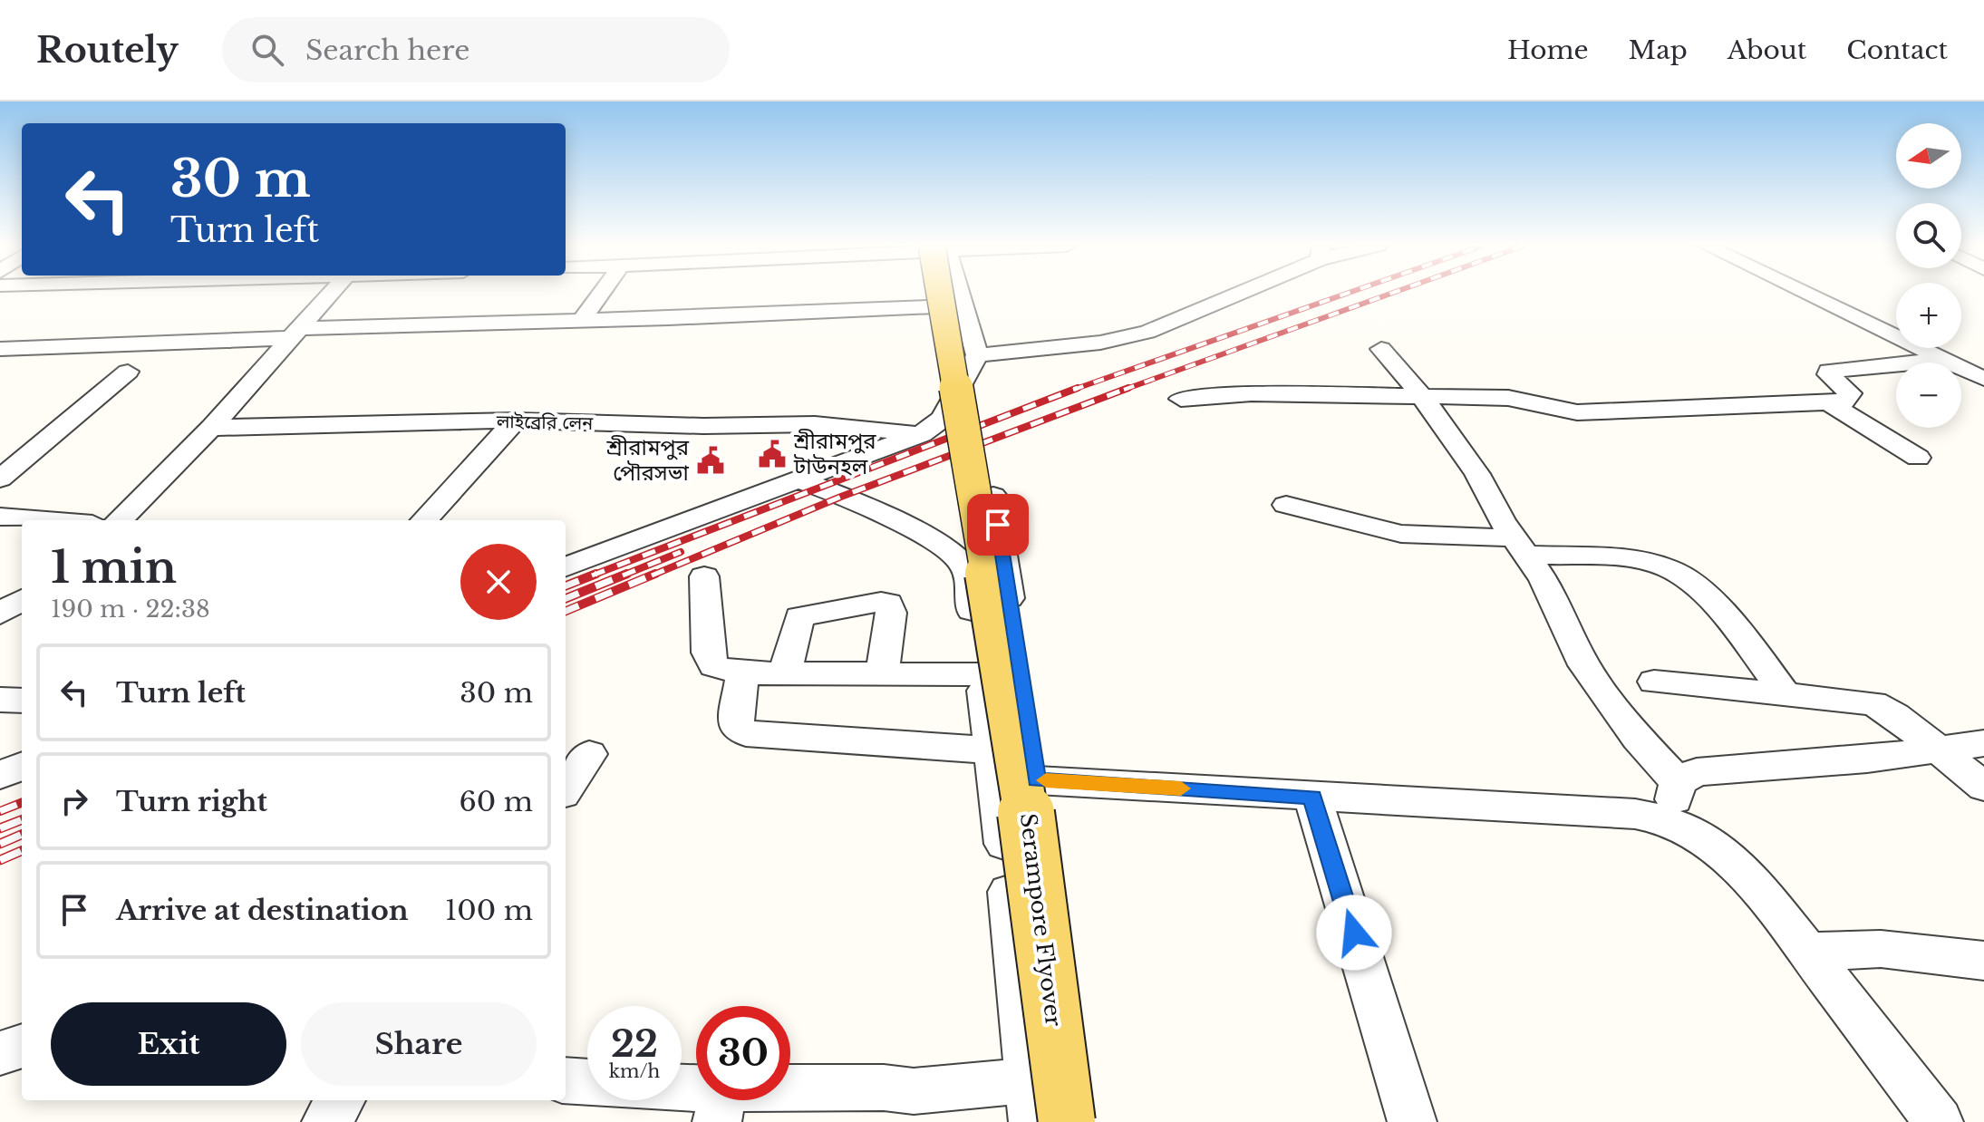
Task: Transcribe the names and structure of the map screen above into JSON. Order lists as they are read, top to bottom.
{
  "streets": {
    "main road": ["Serampore Flyover"],
    "street": ["লাইব্রেরি লেন"]
  },
  "places": {
    "public building": ["শ্রীরামপুর টাউনহল", "শ্রীরামপুর পৌরসভা"]
  },
  "north": "left",
  "page": {
    "header": "Routely",
    "search": "Search here",
    "nav": [
      "Home",
      "Map",
      "About",
      "Contact"
    ],
    "map_buttons": ["+", "−"],
    "turn": ["30 m", "Turn left"],
    "heading": ["1 min", "190 m · 22:38"],
    "list": [
      {
        "name": "Turn left",
        "value": "30 m"
      },
      {
        "name": "Turn right",
        "value": "60 m"
      },
      {
        "name": "Arrive at destination",
        "value": "100 m"
      }
    ],
    "buttons": ["Exit", "Share"],
    "speed": "22 km/h",
    "limit": "30"
  }
}
